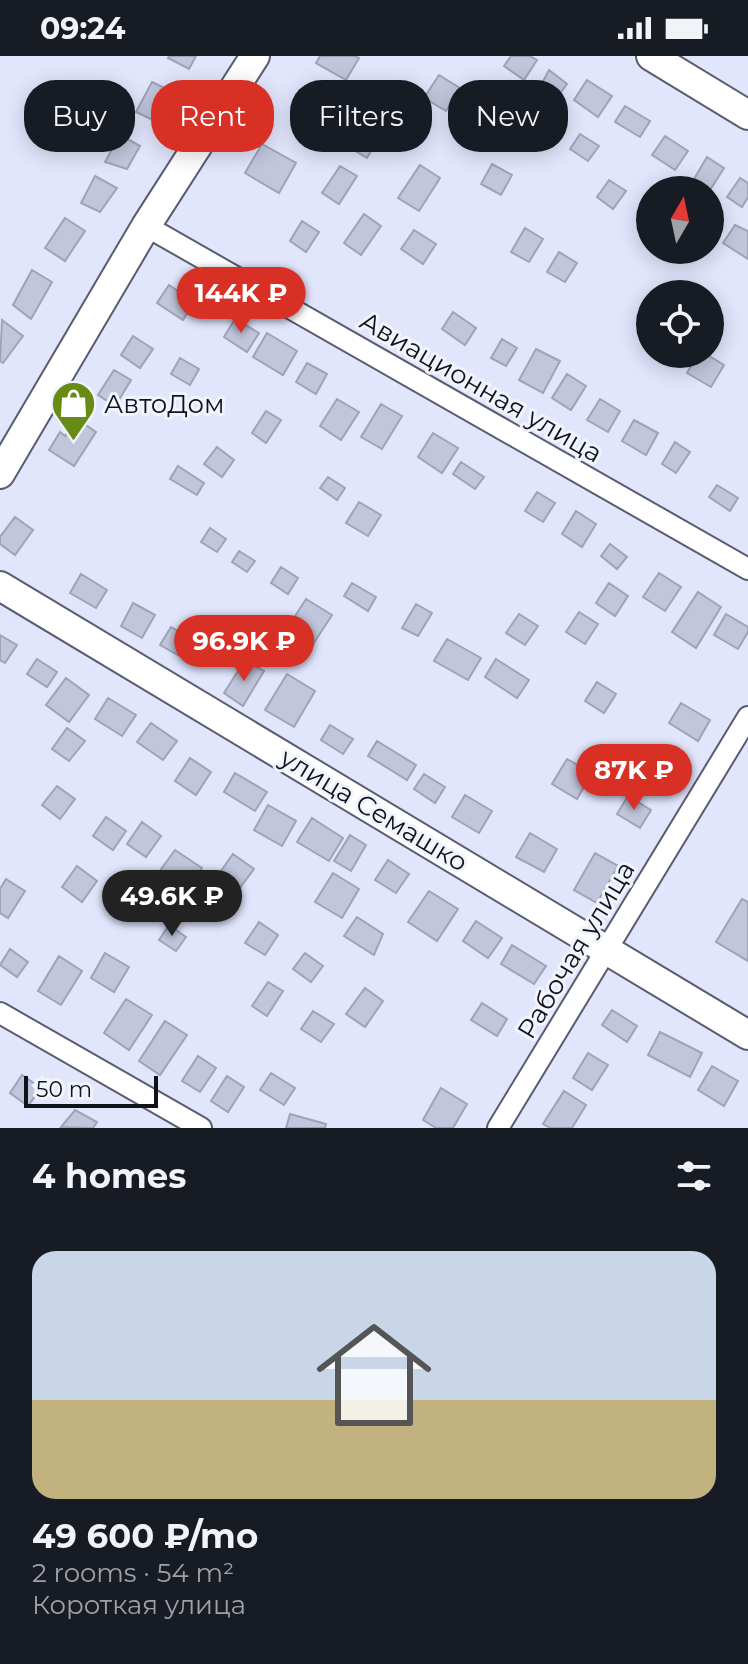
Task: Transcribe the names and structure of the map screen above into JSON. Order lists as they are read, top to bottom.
{
  "streets": {
    "main road": ["улица Семашко"],
    "street": ["Авиационная улица", "Рабочая улица"]
  },
  "crossings": [
    ["улица Семашко", "Рабочая улица"]
  ],
  "places": {
    "shop": ["АвтоДом"]
  },
  "scale_bar": "50 m",
  "north": "top",
  "page": {
    "status": "09:24",
    "chip": [
      "Buy",
      "Rent",
      "Filters",
      "New"
    ],
    "price": [
      "144K ₽",
      "96.9K ₽",
      "87K ₽",
      "49.6K ₽"
    ],
    "scale": "50 m",
    "heading": "4 homes",
    "list": [
      {
        "name": "49 600 ₽/mo",
        "note": "2 rooms · 54 m² · Короткая улица"
      }
    ]
  }
}
